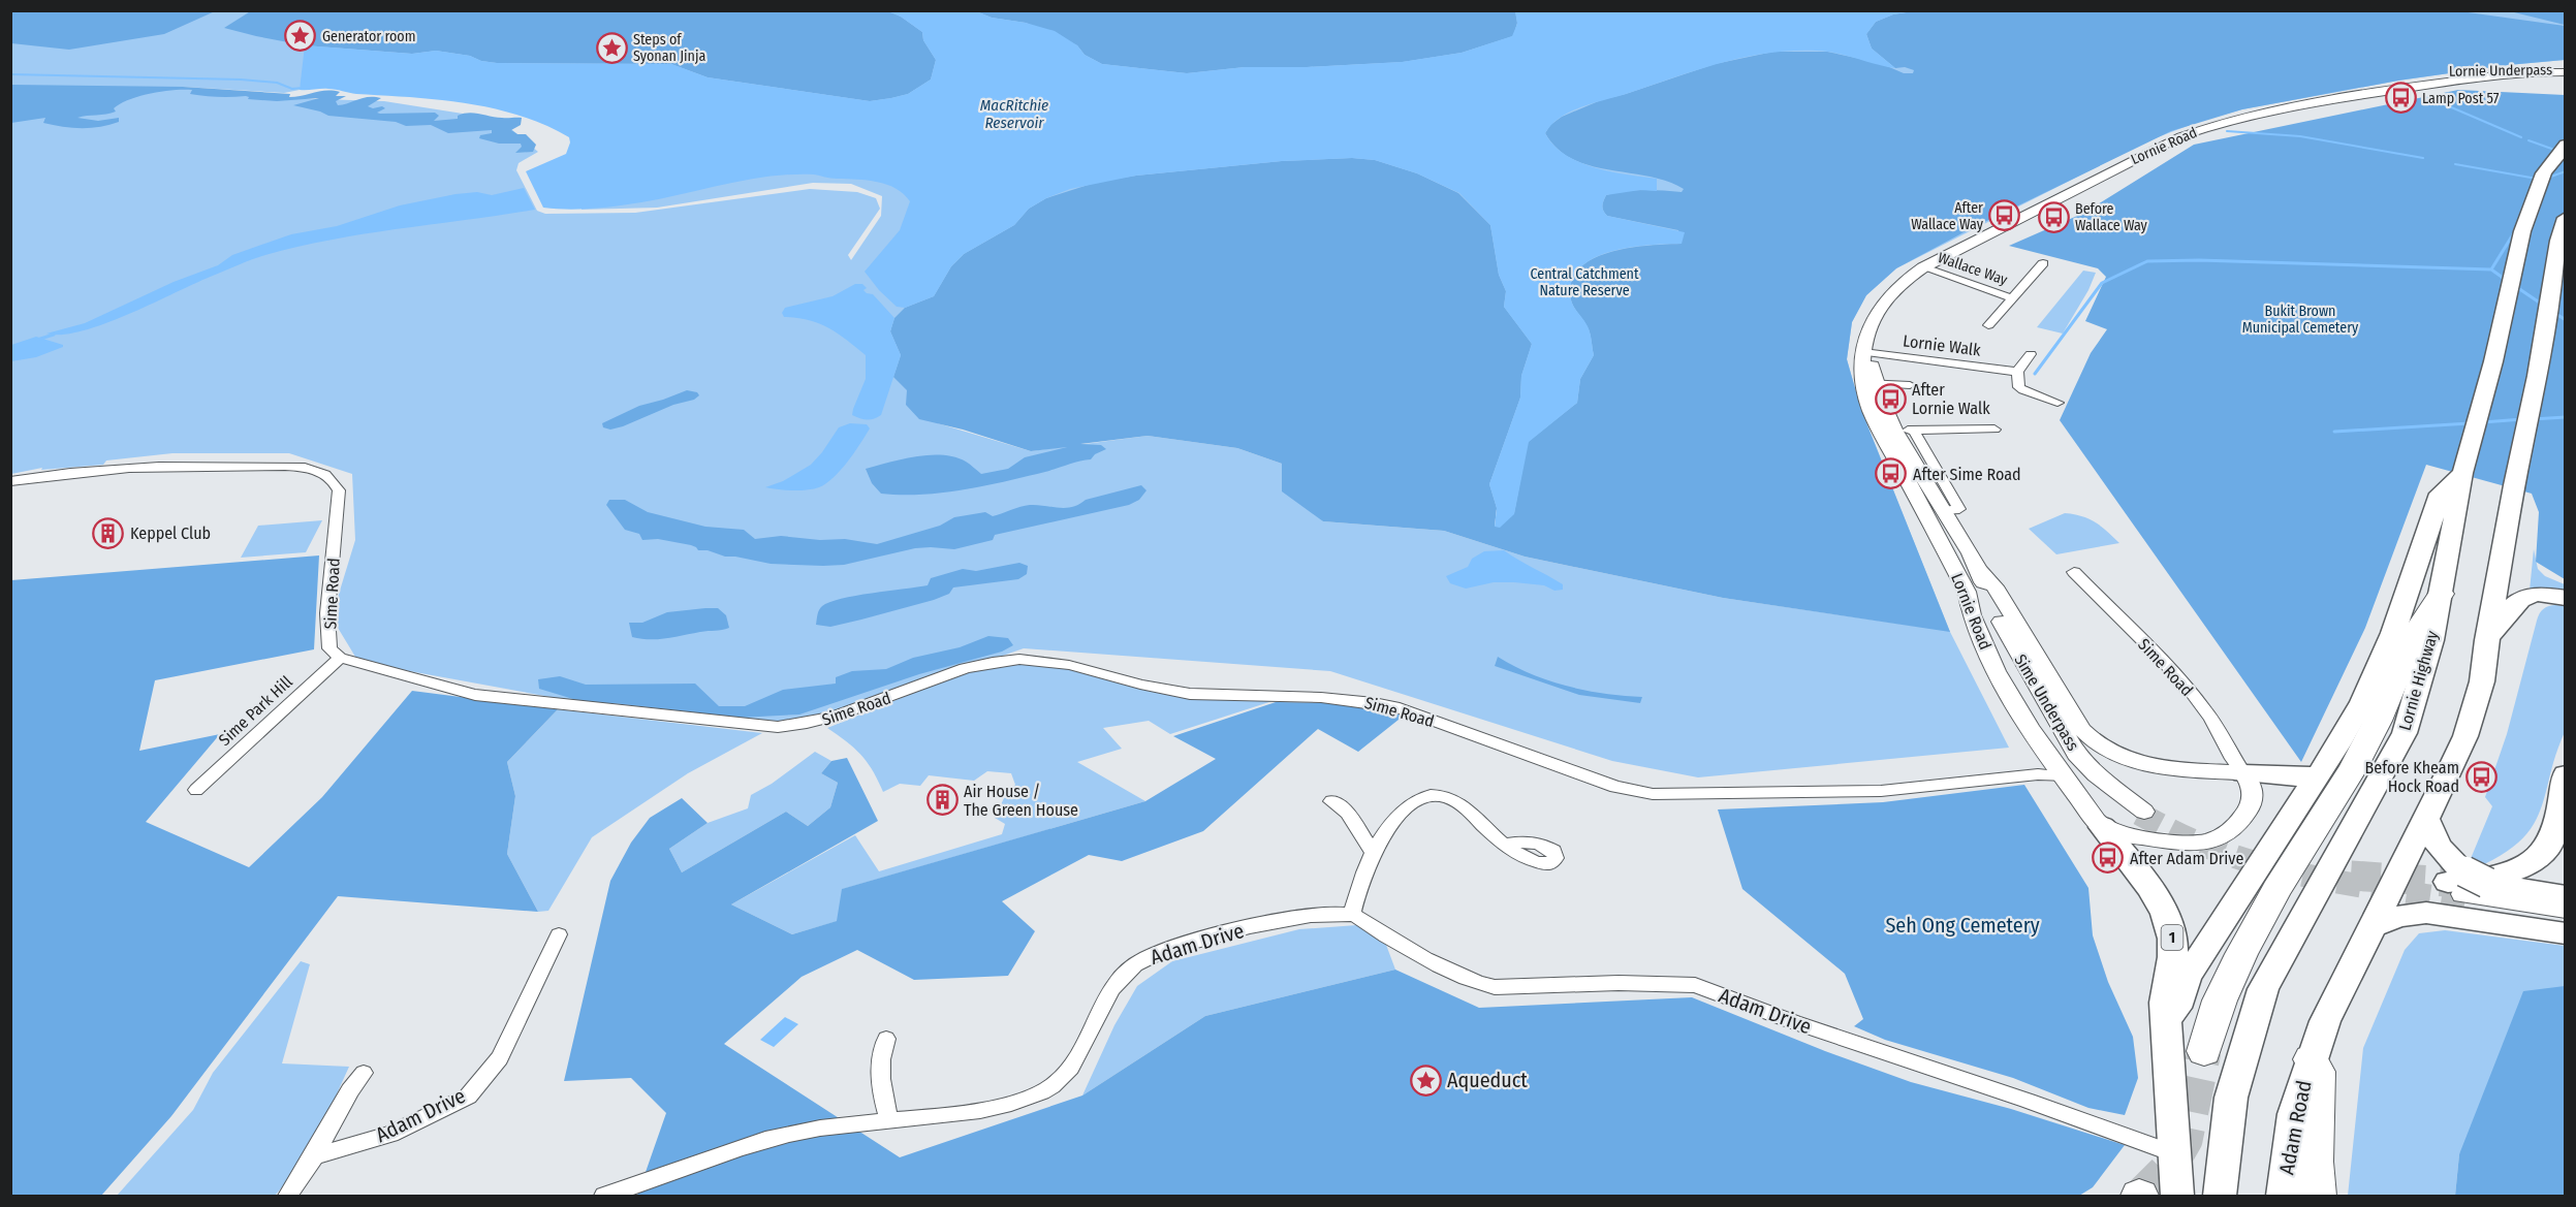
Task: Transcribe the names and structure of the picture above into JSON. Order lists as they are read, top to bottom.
{
  "streets": {
    "highway": ["Lornie Highway", "1", "Adam Road"],
    "street": [
      "Lornie Underpass",
      "Lornie Road",
      "Wallace Way",
      "Lornie Walk",
      "Sime Road",
      "Sime Underpass",
      "Sime Park Hill",
      "Adam Drive"
    ]
  },
  "crossings": [
    ["Lornie Underpass", "Lornie Road"],
    ["Lornie Road", "Wallace Way"],
    ["Lornie Road", "Lornie Walk"],
    ["Lornie Road", "Sime Road"],
    ["Lornie Road", "Sime Underpass"],
    ["Lornie Road", "1"],
    ["Sime Road", "Sime Park Hill"]
  ],
  "water": ["MacRitchie Reservoir"],
  "parks": ["Central Catchment Nature Reserve", "Bukit Brown Municipal Cemetery", "Seh Ong Cemetery"],
  "places": {
    "place": ["Generator room", "Steps of Syonan Jinja", "Aqueduct"],
    "bus stop": [
      "Lamp Post 57",
      "After Wallace Way",
      "Before Wallace Way",
      "After Lornie Walk",
      "After Sime Road",
      "Before Kheam Hock Road",
      "After Adam Drive"
    ],
    "building": ["Keppel Club", "Air House / The Green House"]
  }
}
